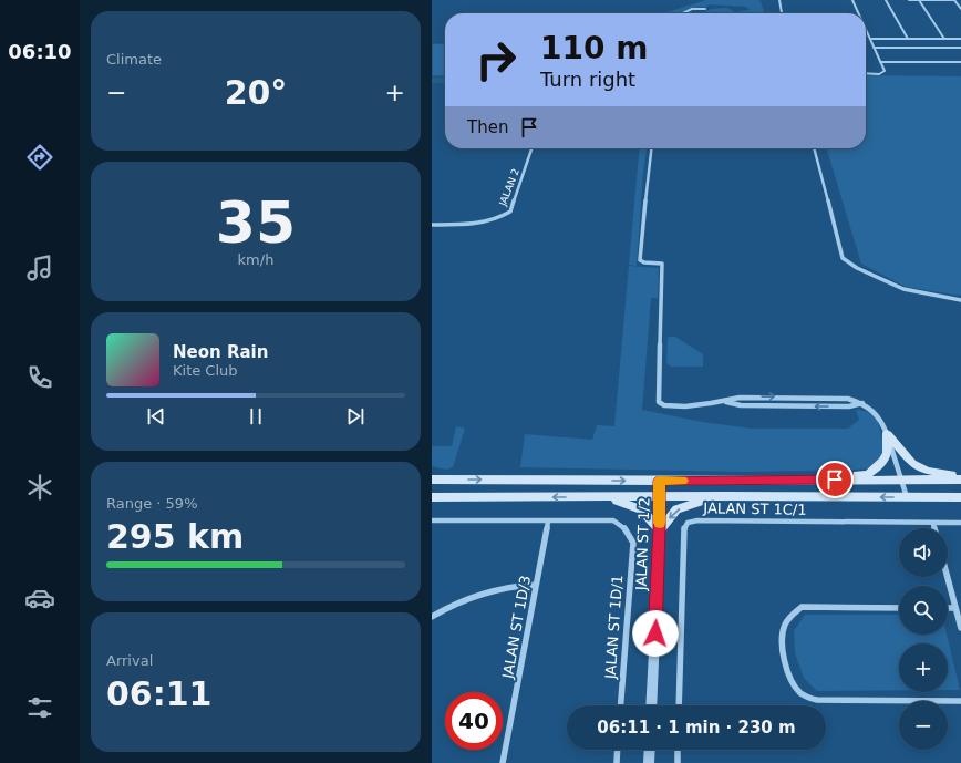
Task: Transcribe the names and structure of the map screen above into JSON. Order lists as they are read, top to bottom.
{
  "streets": {
    "street": [
      "JALAN 2",
      "JALAN ST 1C/1",
      "JALAN ST 1/2",
      "JALAN ST 1D/3",
      "JALAN ST 1D/1"
    ]
  },
  "crossings": [
    ["JALAN ST 1D/3", "JALAN ST 1D/1"]
  ],
  "page": {
    "tabs": "06:10",
    "tile": [
      "Climate",
      ["35", "km/h"],
      ["Range · 59%", "295 km"],
      ["Arrival", "06:11"]
    ],
    "turn": ["110 m", "Turn right"],
    "heat": ["−", "20°", "+"],
    "then": "Then",
    "song": ["Neon Rain", "Kite Club"],
    "map_buttons": ["+", "−"],
    "limit": "40",
    "trip": "06:11 · 1 min · 230 m"
  }
}
